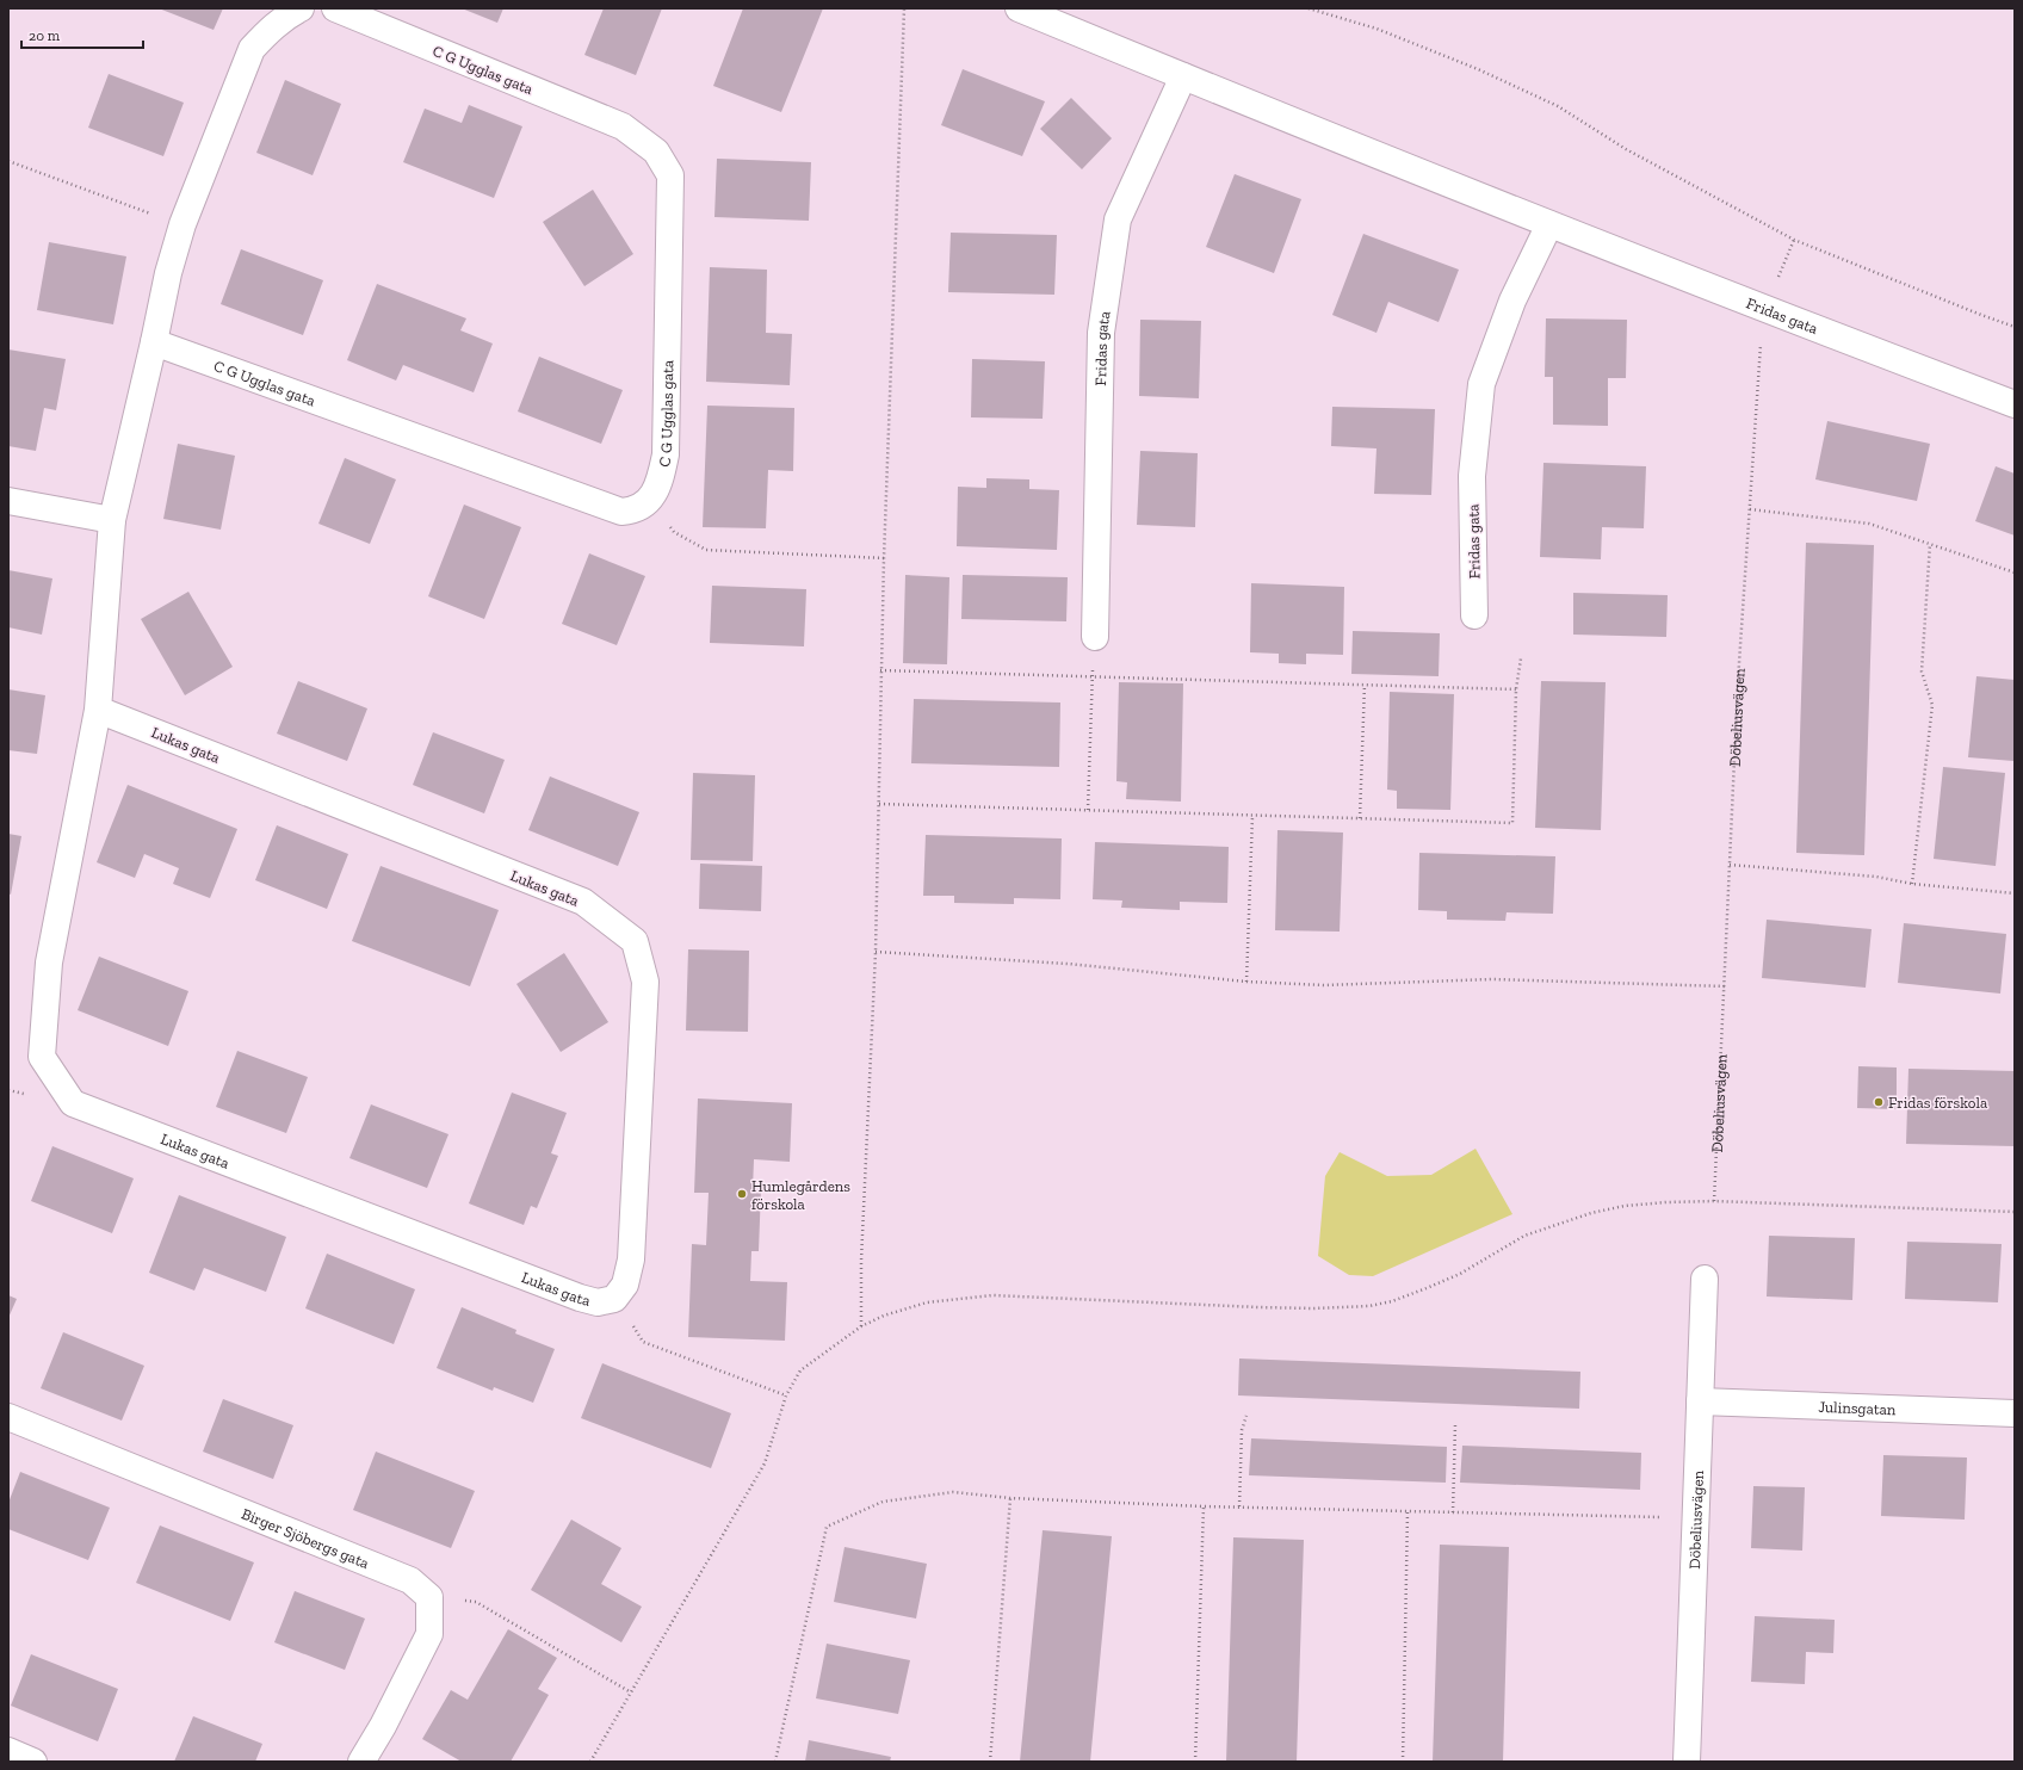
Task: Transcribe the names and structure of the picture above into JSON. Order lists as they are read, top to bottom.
{
  "streets": {
    "street": [
      "C G Ugglas gata",
      "Fridas gata",
      "Döbeliusvägen",
      "Lukas gata",
      "Julinsgatan",
      "Birger Sjöbergs gata"
    ]
  },
  "crossings": [
    ["Fridas gata", "Döbeliusvägen"],
    ["Döbeliusvägen", "Julinsgatan"]
  ],
  "places": ["Fridas förskola", "Humlegårdens förskola"],
  "scale_bar": "20 m"
}
